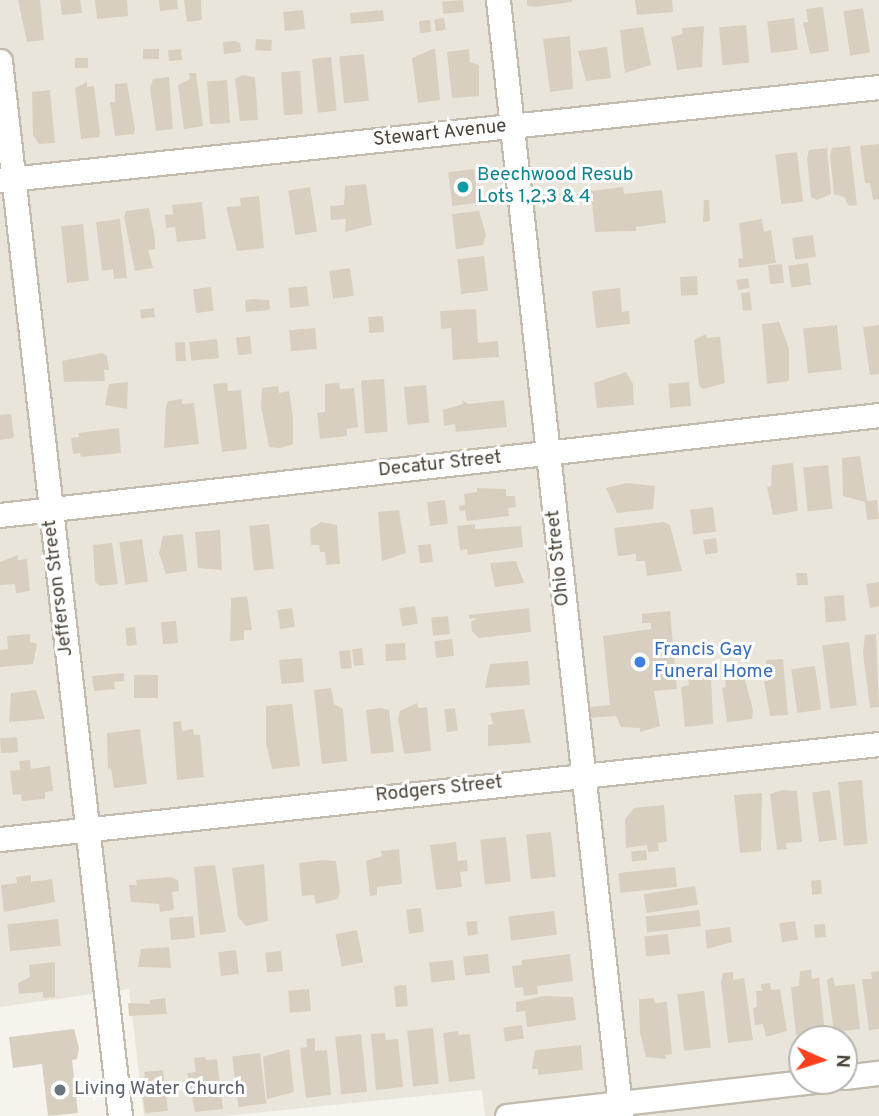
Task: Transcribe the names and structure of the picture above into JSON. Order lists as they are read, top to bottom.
{
  "streets": {
    "street": [
      "Stewart Avenue",
      "Decatur Street",
      "Ohio Street",
      "Jefferson Street",
      "Rodgers Street"
    ]
  },
  "crossings": [
    ["Stewart Avenue", "Ohio Street"],
    ["Stewart Avenue", "Jefferson Street"],
    ["Decatur Street", "Ohio Street"],
    ["Decatur Street", "Jefferson Street"],
    ["Ohio Street", "Rodgers Street"],
    ["Jefferson Street", "Rodgers Street"]
  ],
  "places": ["Beechwood Resub Lots 1,2,3 & 4", "Francis Gay Funeral Home", "Living Water Church"],
  "north": "right"
}
